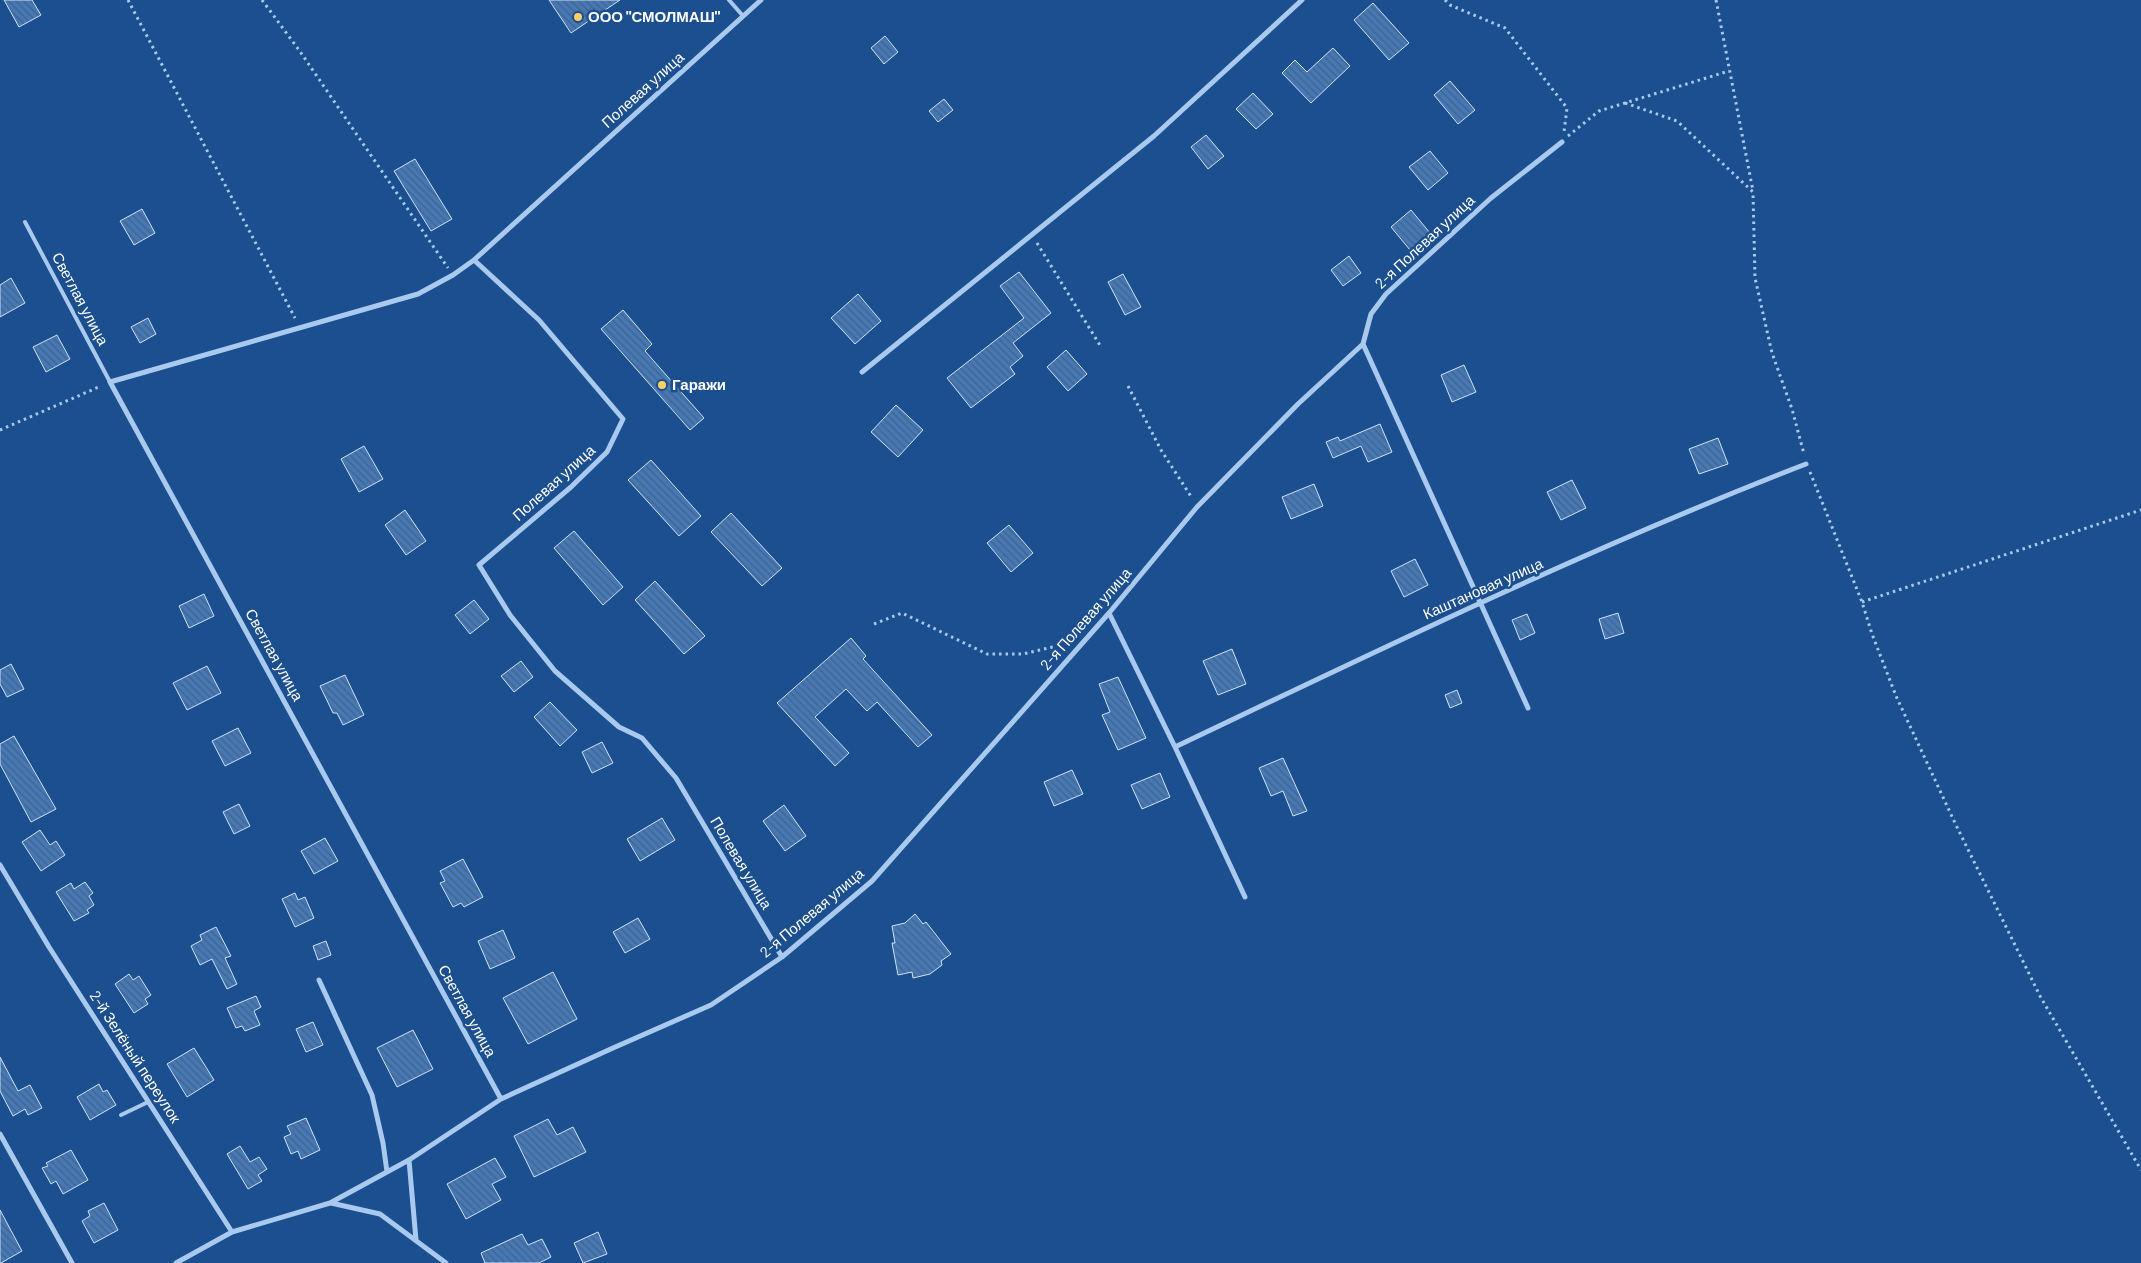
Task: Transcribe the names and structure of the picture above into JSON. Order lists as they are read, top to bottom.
{
  "streets": {
    "street": [
      "Полевая улица",
      "2-я Полевая улица",
      "Светлая улица",
      "Каштановая улица",
      "2-й Зелёный переулок"
    ]
  },
  "crossings": [
    ["Полевая улица", "2-я Полевая улица"],
    ["2-я Полевая улица", "Светлая улица"],
    ["2-я Полевая улица", "2-й Зелёный переулок"]
  ],
  "places": ["ООО \"СМОЛМАШ\"", "Гаражи"]
}
